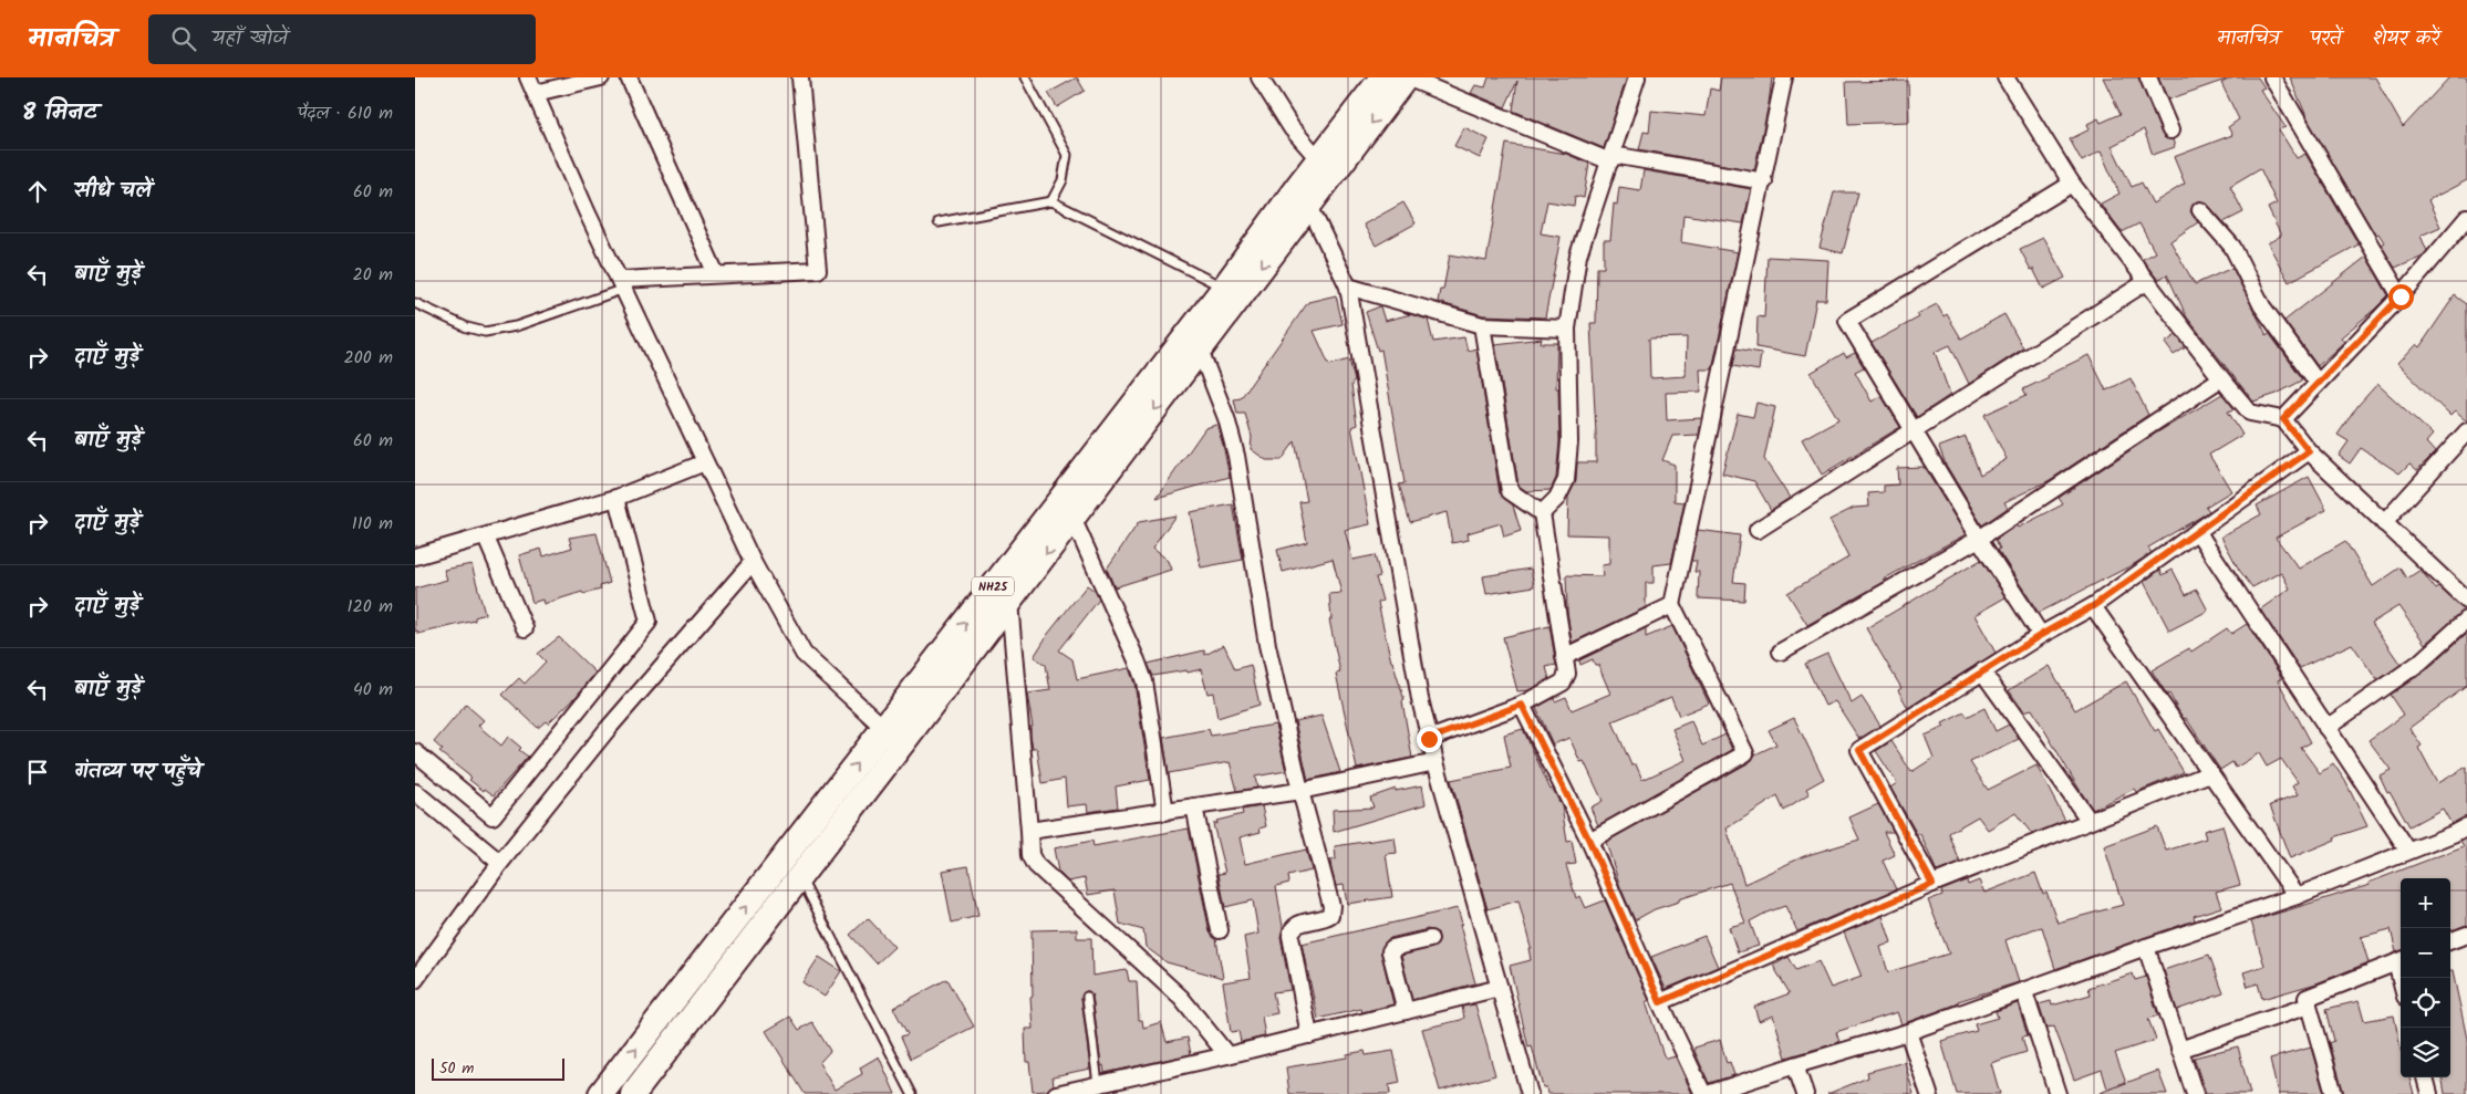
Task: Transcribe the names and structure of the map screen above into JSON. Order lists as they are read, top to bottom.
{
  "streets": {
    "main road": ["NH25"]
  },
  "scale_bar": "50 m",
  "page": {
    "header": "मानचित्र",
    "search": "यहाँ खोजें",
    "nav": ["मानचित्र", "परतें", "शेयर करें"],
    "heading": ["8 मिनट", "पैदल · 610 m"],
    "list": [
      ["सीधे चलें", "60 m"],
      ["बाएँ मुड़ें", "20 m"],
      ["दाएँ मुड़ें", "200 m"],
      ["बाएँ मुड़ें", "60 m"],
      ["दाएँ मुड़ें", "110 m"],
      ["दाएँ मुड़ें", "120 m"],
      ["बाएँ मुड़ें", "40 m"],
      "गंतव्य पर पहुँचे"
    ],
    "map_buttons": ["+", "−"],
    "scale": "50 m"
  }
}
